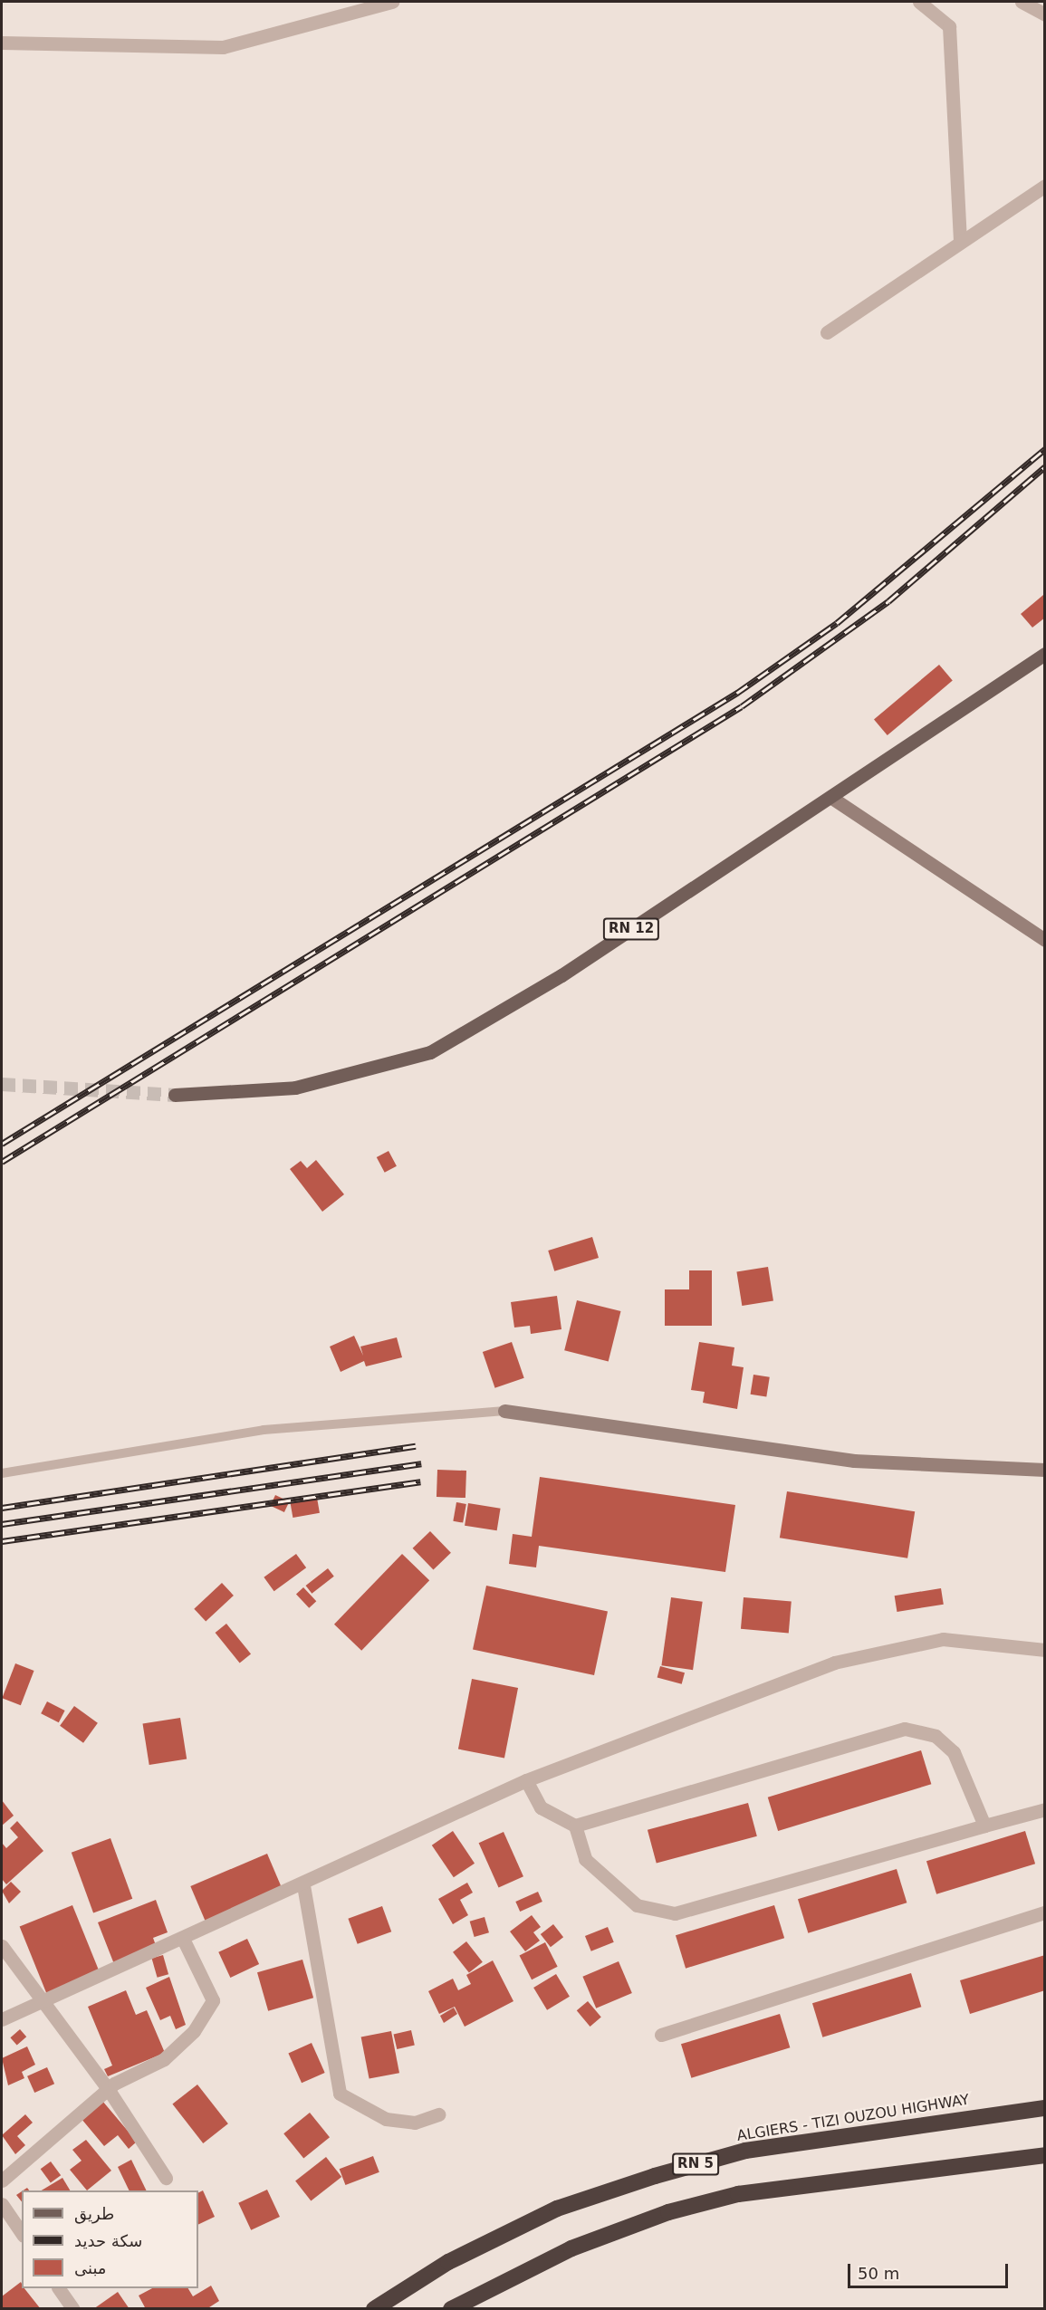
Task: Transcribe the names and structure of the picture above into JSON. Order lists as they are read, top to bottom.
{
  "streets": {
    "highway": ["ALGIERS - TIZI OUZOU HIGHWAY", "RN 5"],
    "main road": ["RN 12"]
  },
  "legend": ["طريق", "سكة حديد", "مبنى"],
  "scale_bar": "50 m"
}
